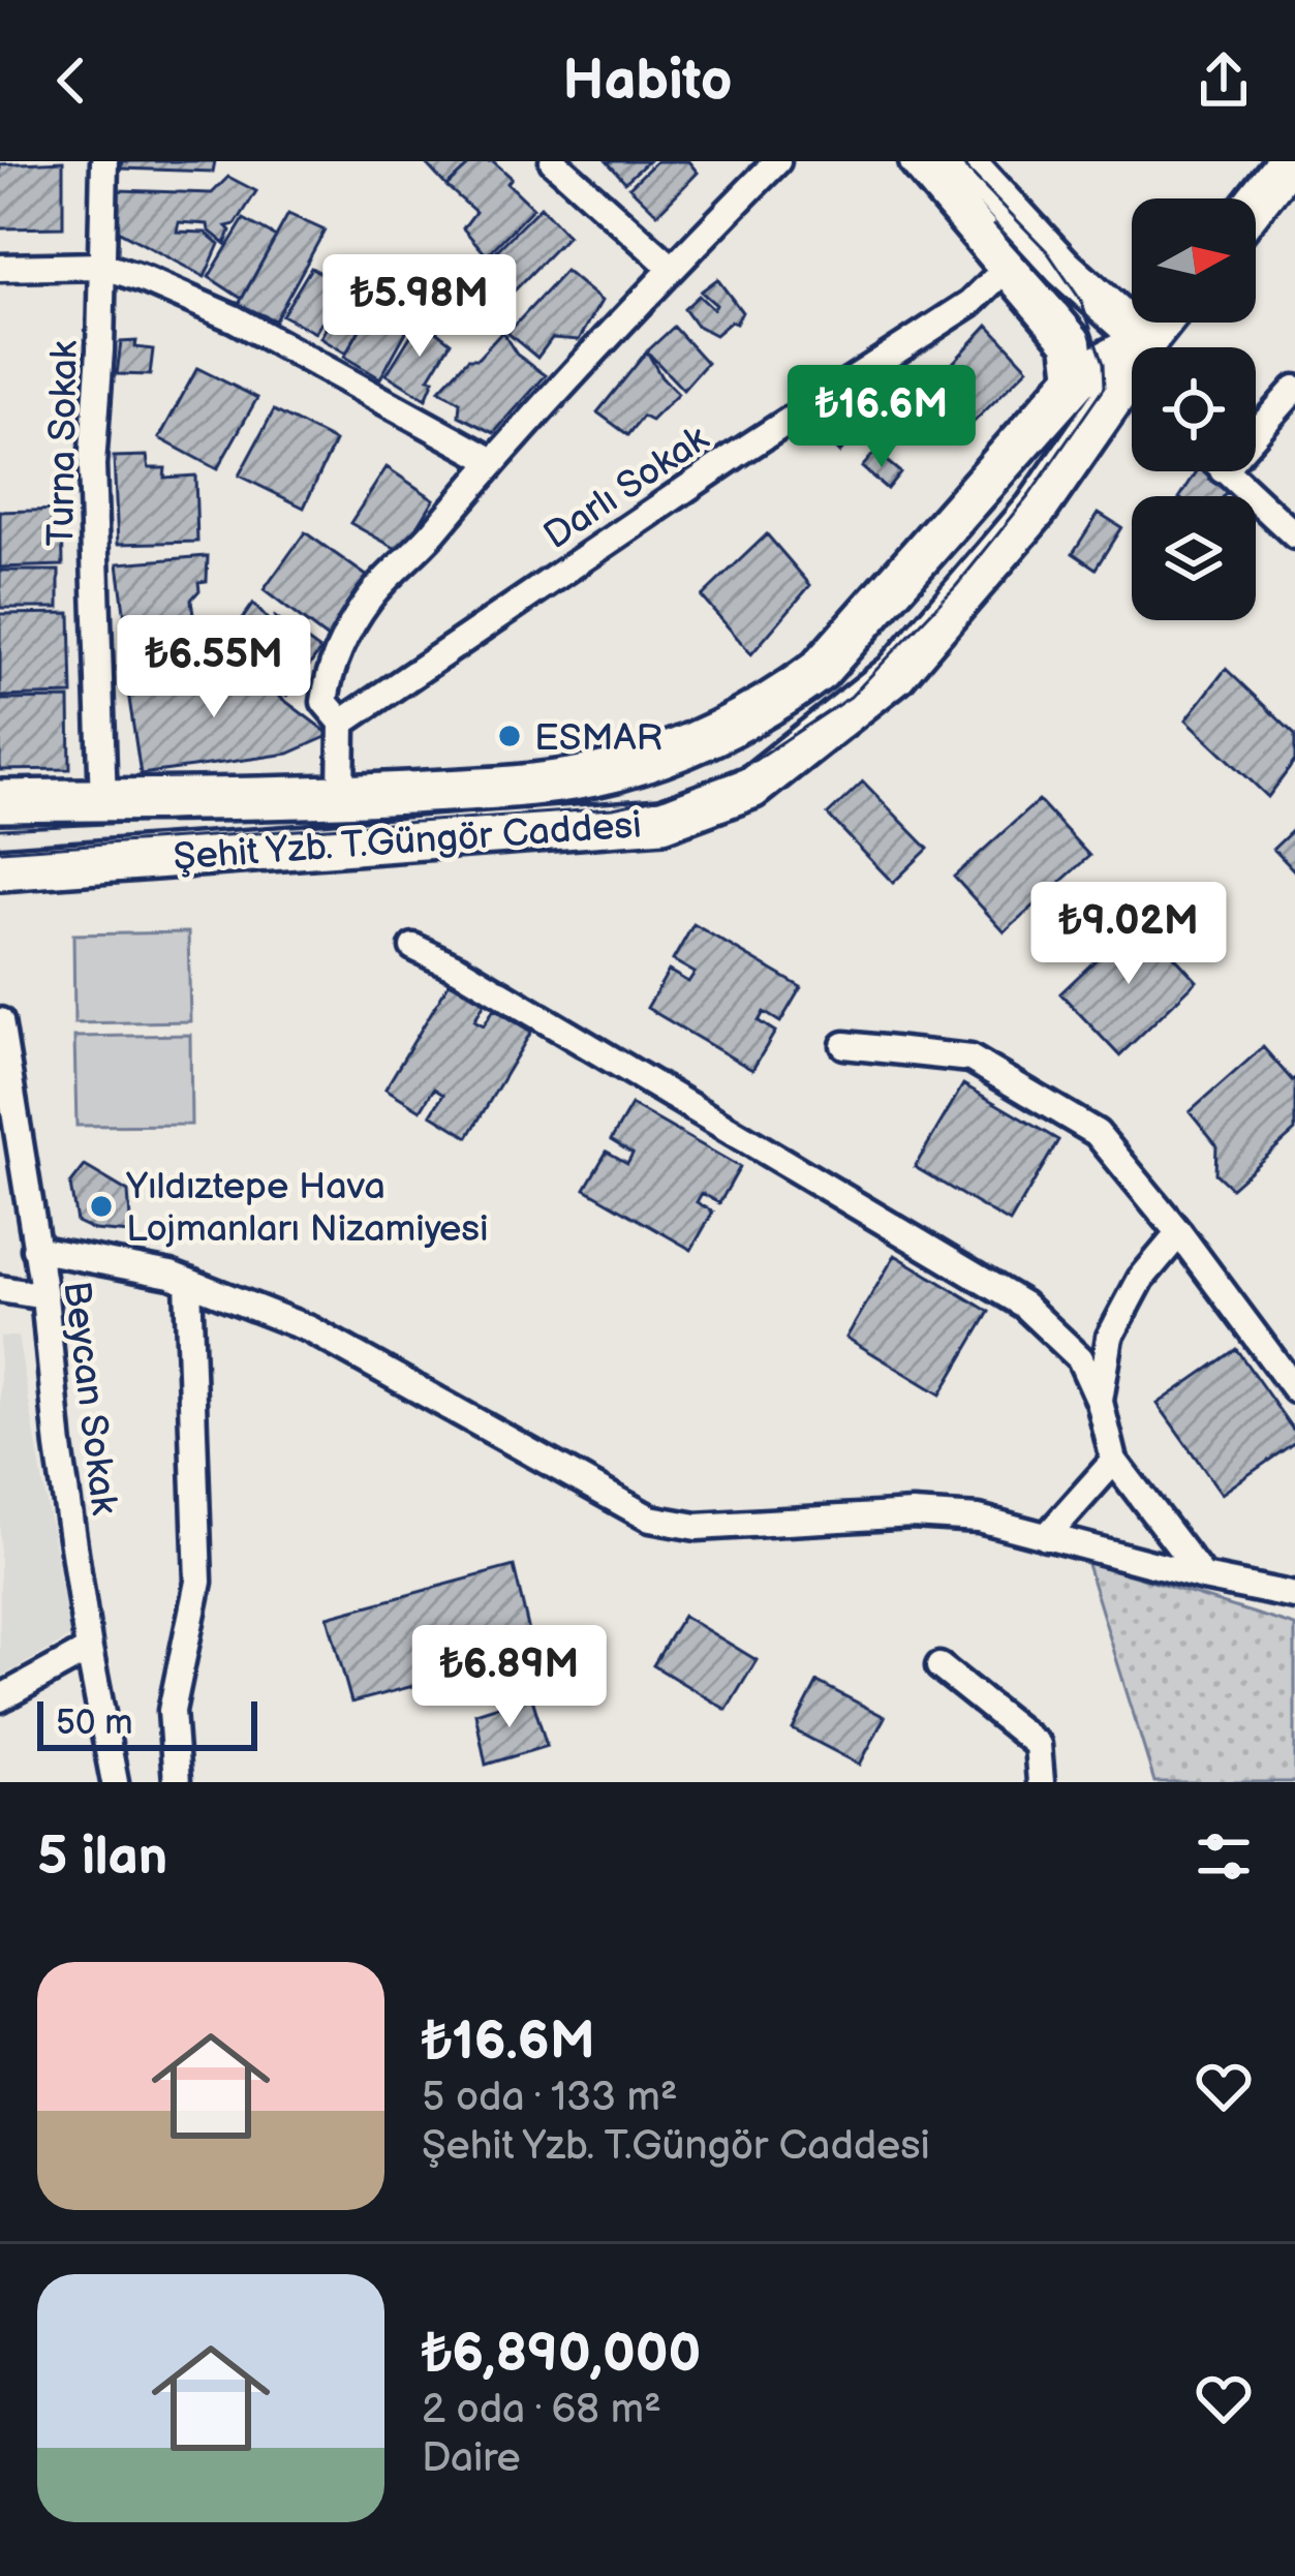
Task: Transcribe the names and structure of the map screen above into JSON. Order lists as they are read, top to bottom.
{
  "streets": {
    "main road": ["Şehit Yzb. T.Güngör Caddesi"],
    "street": ["Turna Sokak", "Darlı Sokak", "Beycan Sokak"]
  },
  "crossings": [
    ["Turna Sokak", "Şehit Yzb. T.Güngör Caddesi"]
  ],
  "places": ["ESMAR", "Yıldıztepe Hava Lojmanları Nizamiyesi"],
  "scale_bar": "50 m",
  "north": "right",
  "page": {
    "header": "Habito",
    "price": [
      "₺5.98M",
      "₺16.6M",
      "₺6.55M",
      "₺9.02M",
      "₺6.89M"
    ],
    "scale": "50 m",
    "heading": "5 ilan",
    "list": [
      {
        "name": "₺16.6M",
        "note": "5 oda · 133 m² · Şehit Yzb. T.Güngör Caddesi"
      },
      {
        "name": "₺6,890,000",
        "note": "2 oda · 68 m² · Daire"
      }
    ]
  }
}
